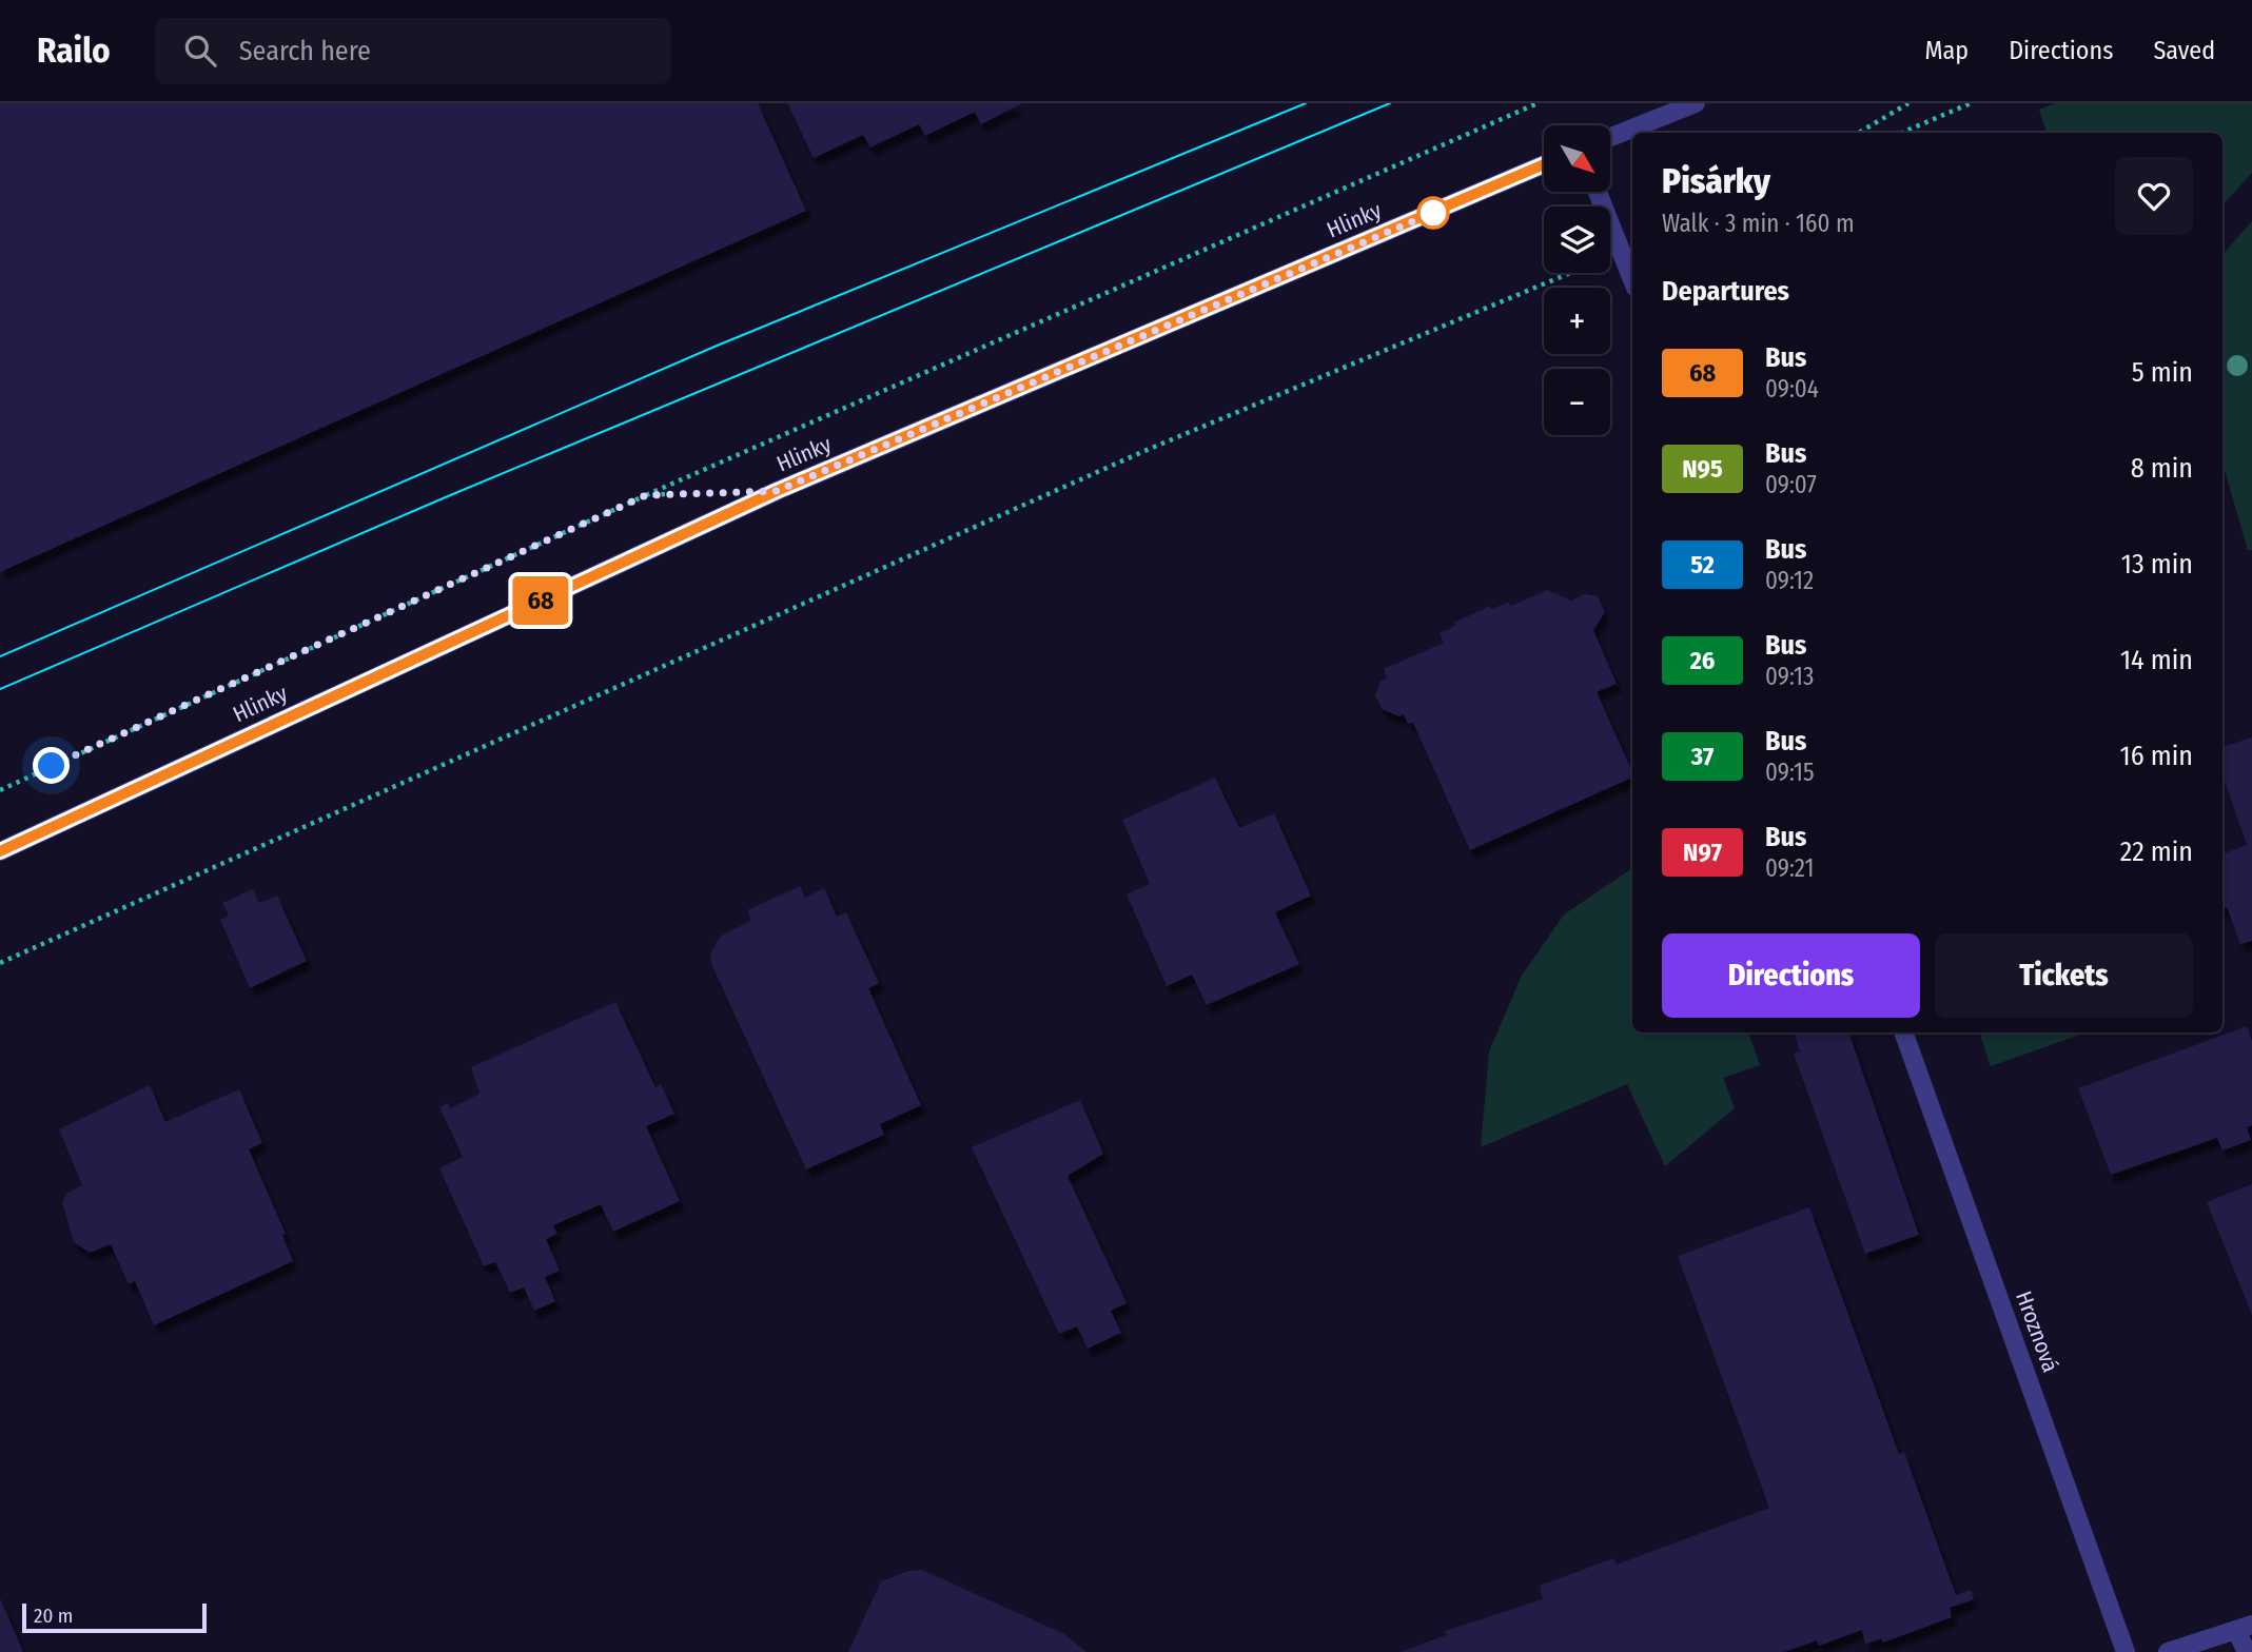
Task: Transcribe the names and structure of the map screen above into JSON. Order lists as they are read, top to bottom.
{
  "streets": {
    "street": ["Hlinky", "Hroznová"]
  },
  "lines": ["bus line 68"],
  "scale_bar": "20 m",
  "north": "bottom right",
  "page": {
    "header": "Railo",
    "search": "Search here",
    "nav": ["Map", "Directions", "Saved"],
    "on_map": "68",
    "map_buttons": ["+", "−"],
    "heading": [
      ["Pisárky", "Walk · 3 min · 160 m"],
      "Departures"
    ],
    "list": [
      {
        "mark": "68",
        "name": "Bus",
        "note": "09:04",
        "value": "5 min"
      },
      {
        "mark": "N95",
        "name": "Bus",
        "note": "09:07",
        "value": "8 min"
      },
      {
        "mark": "52",
        "name": "Bus",
        "note": "09:12",
        "value": "13 min"
      },
      {
        "mark": "26",
        "name": "Bus",
        "note": "09:13",
        "value": "14 min"
      },
      {
        "mark": "37",
        "name": "Bus",
        "note": "09:15",
        "value": "16 min"
      },
      {
        "mark": "N97",
        "name": "Bus",
        "note": "09:21",
        "value": "22 min"
      }
    ],
    "buttons": ["Directions", "Tickets"],
    "scale": "20 m"
  }
}
